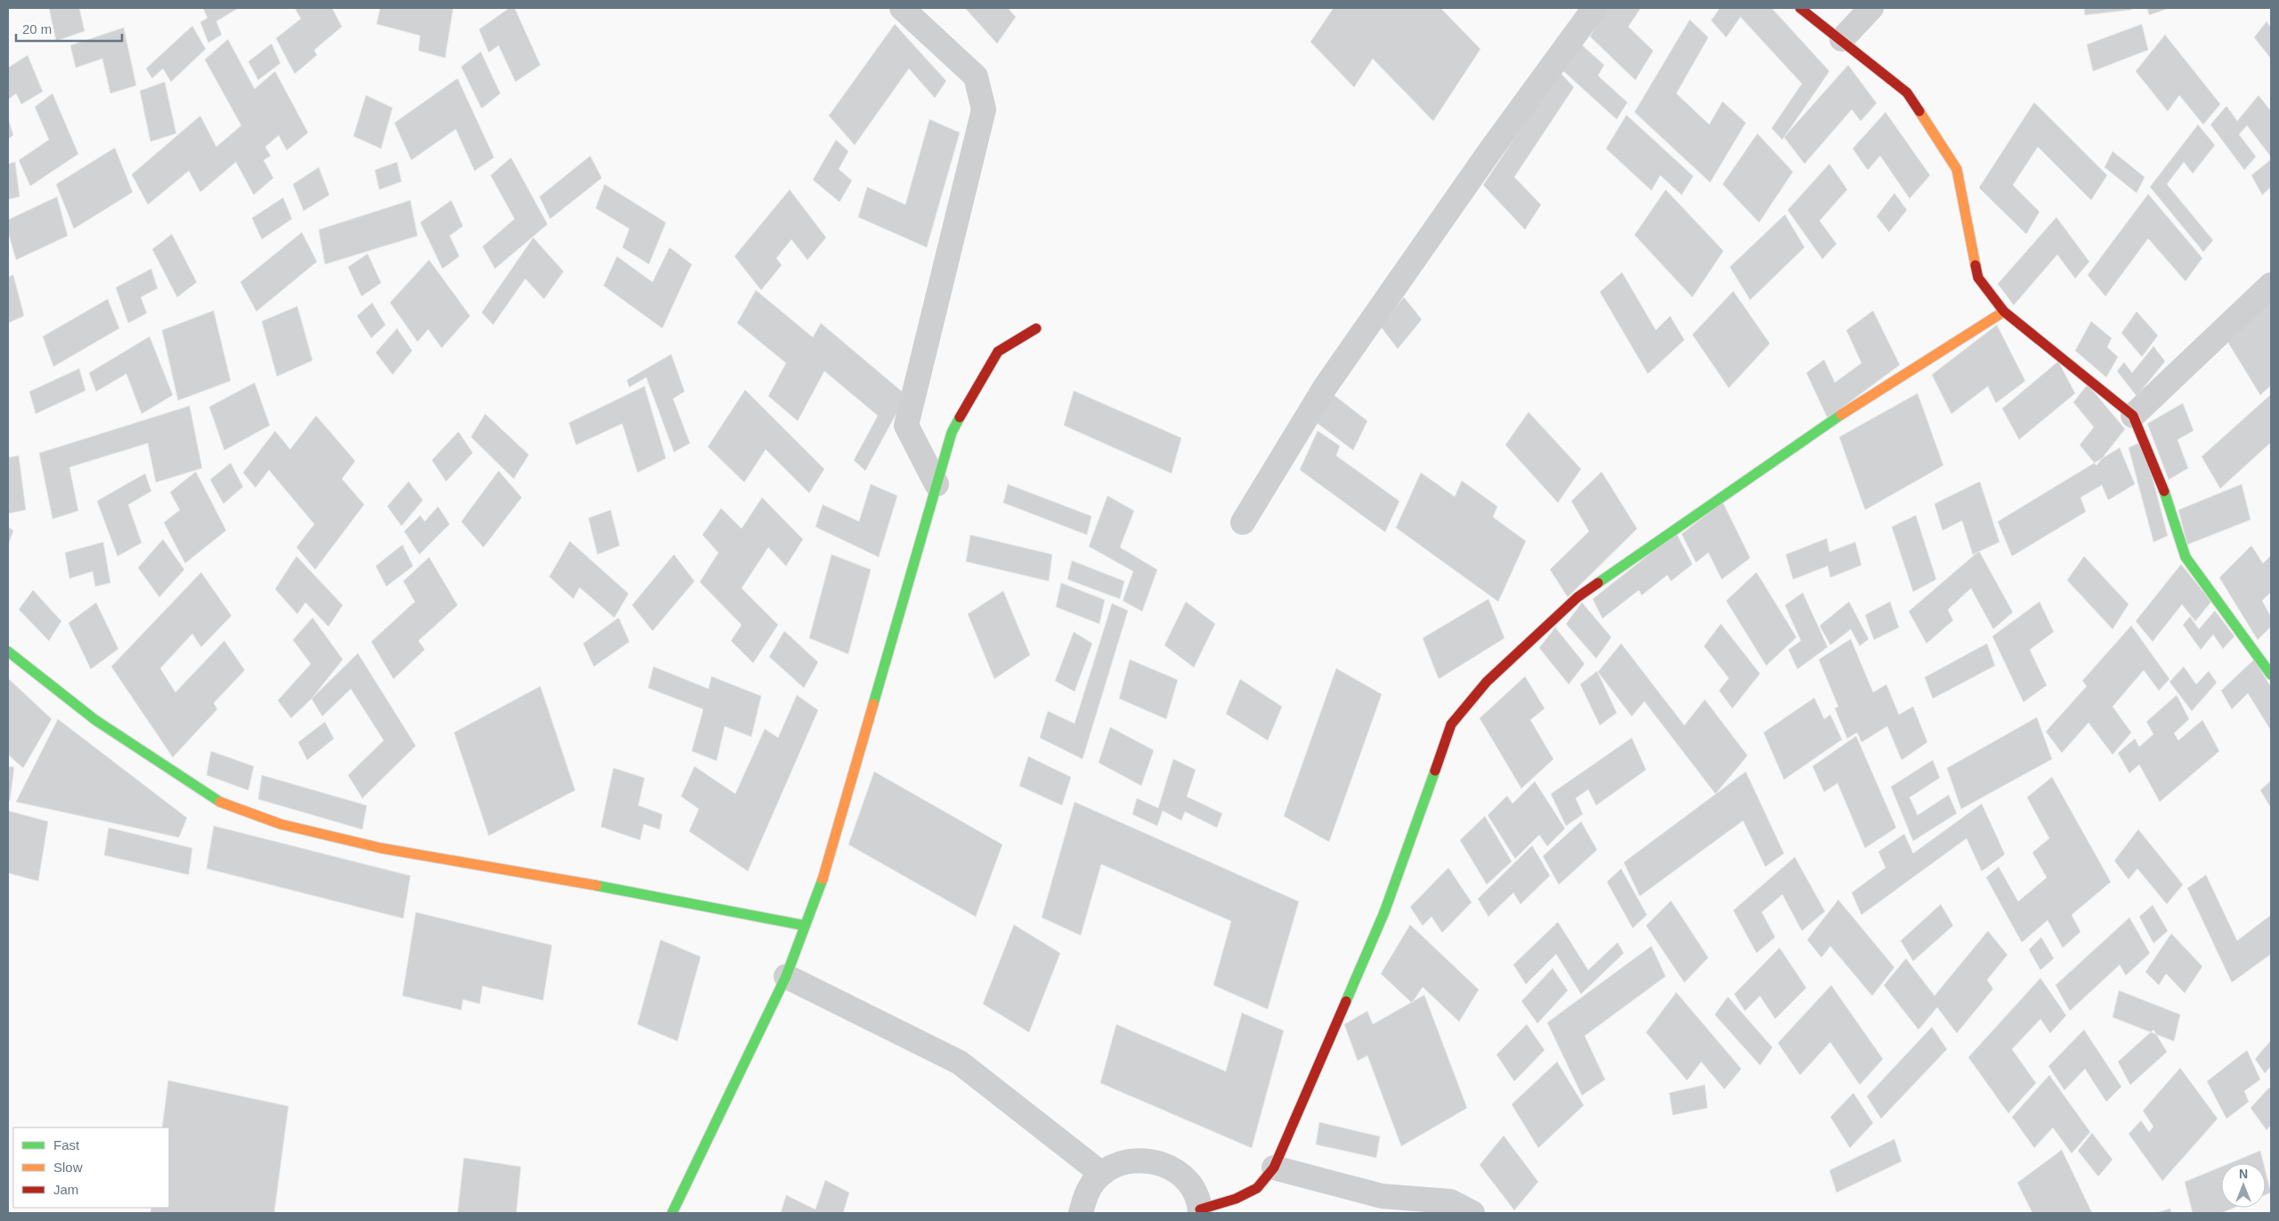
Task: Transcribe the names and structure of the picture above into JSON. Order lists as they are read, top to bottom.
{
  "legend": ["Fast", "Slow", "Jam"],
  "scale_bar": "20 m",
  "north": "top"
}
